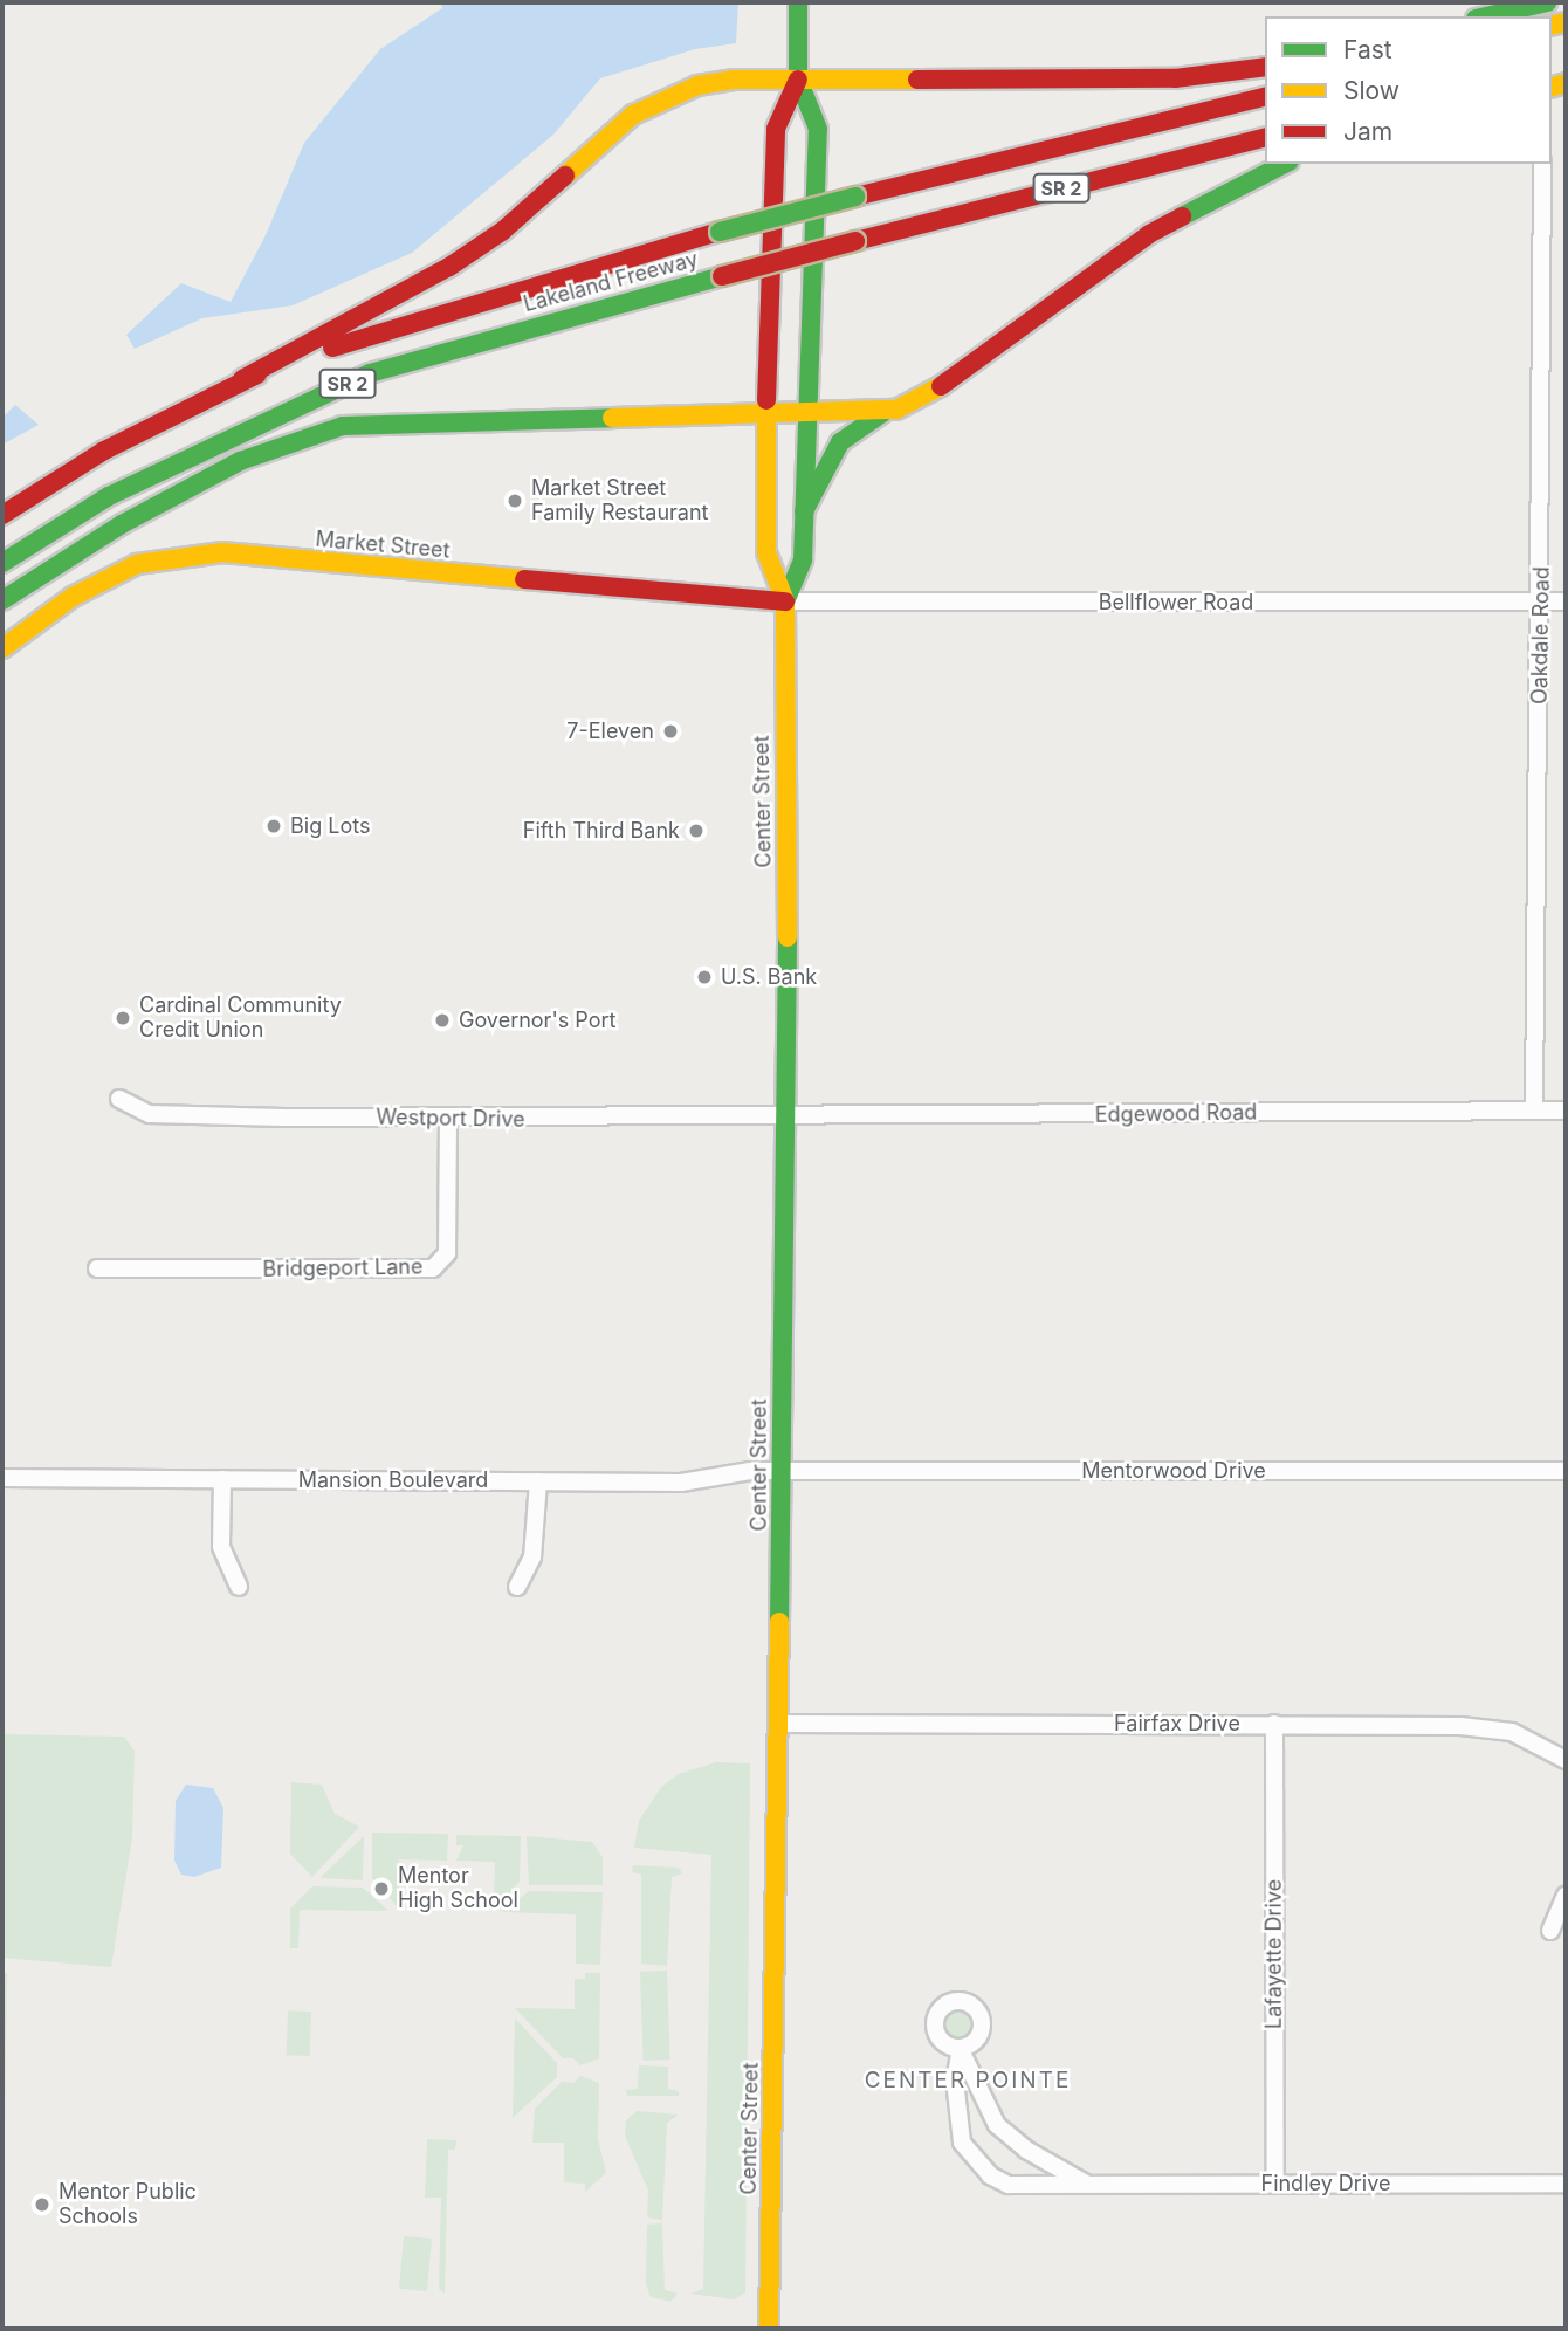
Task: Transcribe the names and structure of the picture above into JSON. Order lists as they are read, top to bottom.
{
  "streets": {
    "main road": [
      "SR 2",
      "Lakeland Freeway",
      "Market Street",
      "Center Street"
    ],
    "street": [
      "Bellflower Road",
      "Oakdale Road",
      "Edgewood Road",
      "Westport Drive",
      "Bridgeport Lane",
      "Mentorwood Drive",
      "Mansion Boulevard",
      "Fairfax Drive",
      "Lafayette Drive",
      "Findley Drive"
    ]
  },
  "crossings": [
    ["Market Street", "Bellflower Road"],
    ["Market Street", "Center Street"],
    ["Bellflower Road", "Oakdale Road"],
    ["Bellflower Road", "Center Street"],
    ["Oakdale Road", "Edgewood Road"],
    ["Center Street", "Edgewood Road"],
    ["Center Street", "Westport Drive"],
    ["Center Street", "Mentorwood Drive"],
    ["Center Street", "Mansion Boulevard"],
    ["Center Street", "Fairfax Drive"],
    ["Edgewood Road", "Westport Drive"],
    ["Westport Drive", "Bridgeport Lane"],
    ["Mentorwood Drive", "Mansion Boulevard"],
    ["Fairfax Drive", "Lafayette Drive"],
    ["Lafayette Drive", "Findley Drive"]
  ],
  "districts": ["CENTER POINTE"],
  "places": [
    "Market Street Family Restaurant",
    "7-Eleven",
    "Big Lots",
    "Fifth Third Bank",
    "U.S. Bank",
    "Cardinal Community Credit Union",
    "Governor's Port",
    "Mentor High School",
    "Mentor Public Schools"
  ],
  "legend": ["Fast", "Slow", "Jam"]
}
